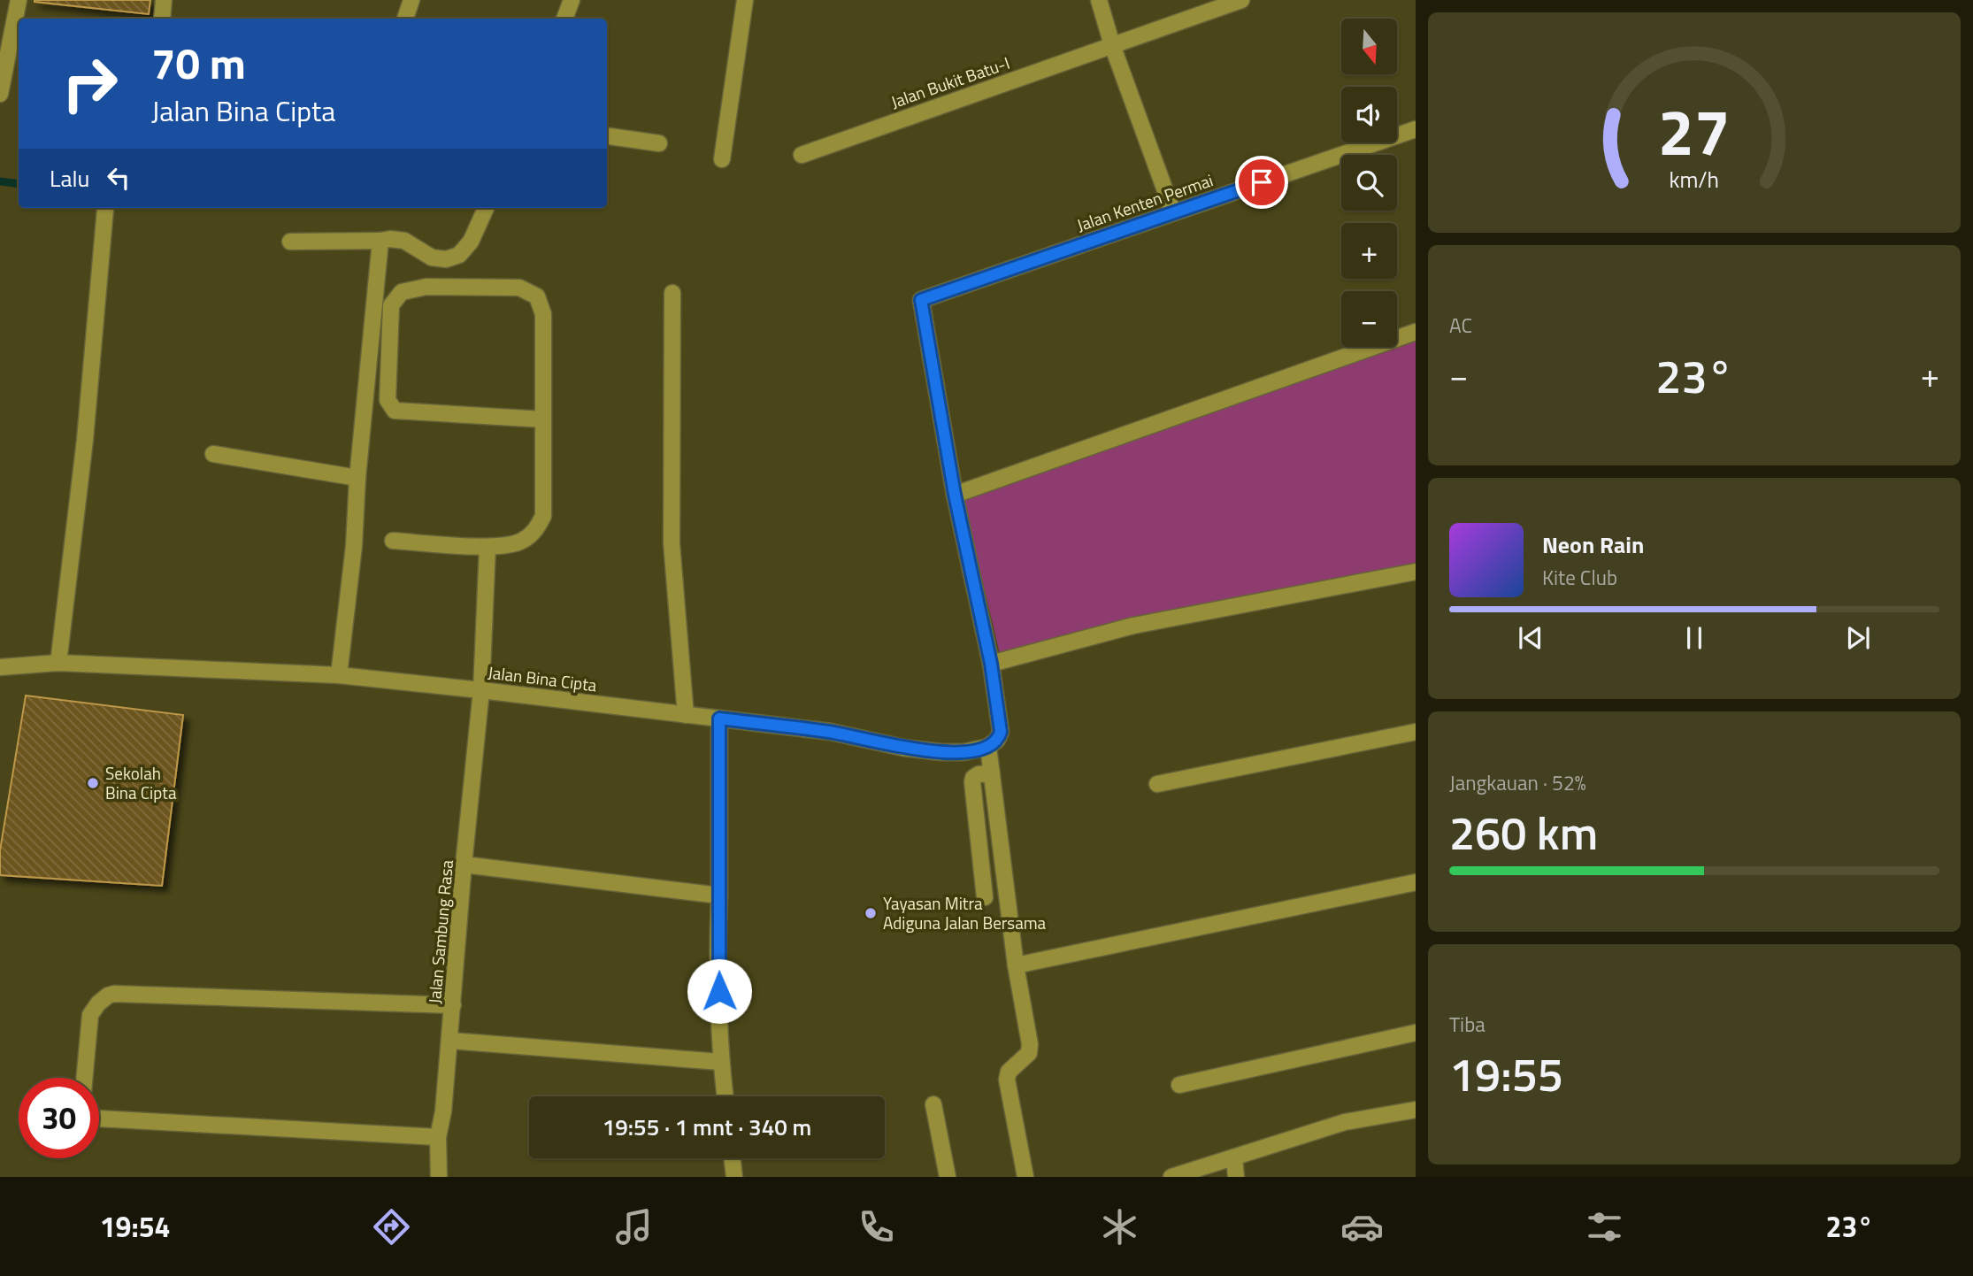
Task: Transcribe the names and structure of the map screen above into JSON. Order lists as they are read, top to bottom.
{
  "streets": {
    "street": [
      "Jalan Bukit Batu-I",
      "Jalan Kenten Permai",
      "Jalan Bina Cipta",
      "Jalan Sambung Rasa"
    ]
  },
  "crossings": [
    ["Jalan Bina Cipta", "Jalan Sambung Rasa"]
  ],
  "places": ["Sekolah Bina Cipta", "Yayasan Mitra Adiguna Jalan Bersama"],
  "north": "bottom",
  "page": {
    "map_buttons": ["+", "−"],
    "turn": ["70 m", "Jalan Bina Cipta"],
    "then": "Lalu",
    "tile": [
      "AC",
      ["Jangkauan · 52%", "260 km"],
      ["Tiba", "19:55"]
    ],
    "heat": ["−", "23°", "+"],
    "song": ["Neon Rain", "Kite Club"],
    "limit": "30",
    "trip": "19:55 · 1 mnt · 340 m",
    "tabs": ["19:54", "23°"],
    "gauge": ["27", "km/h"]
  }
}
